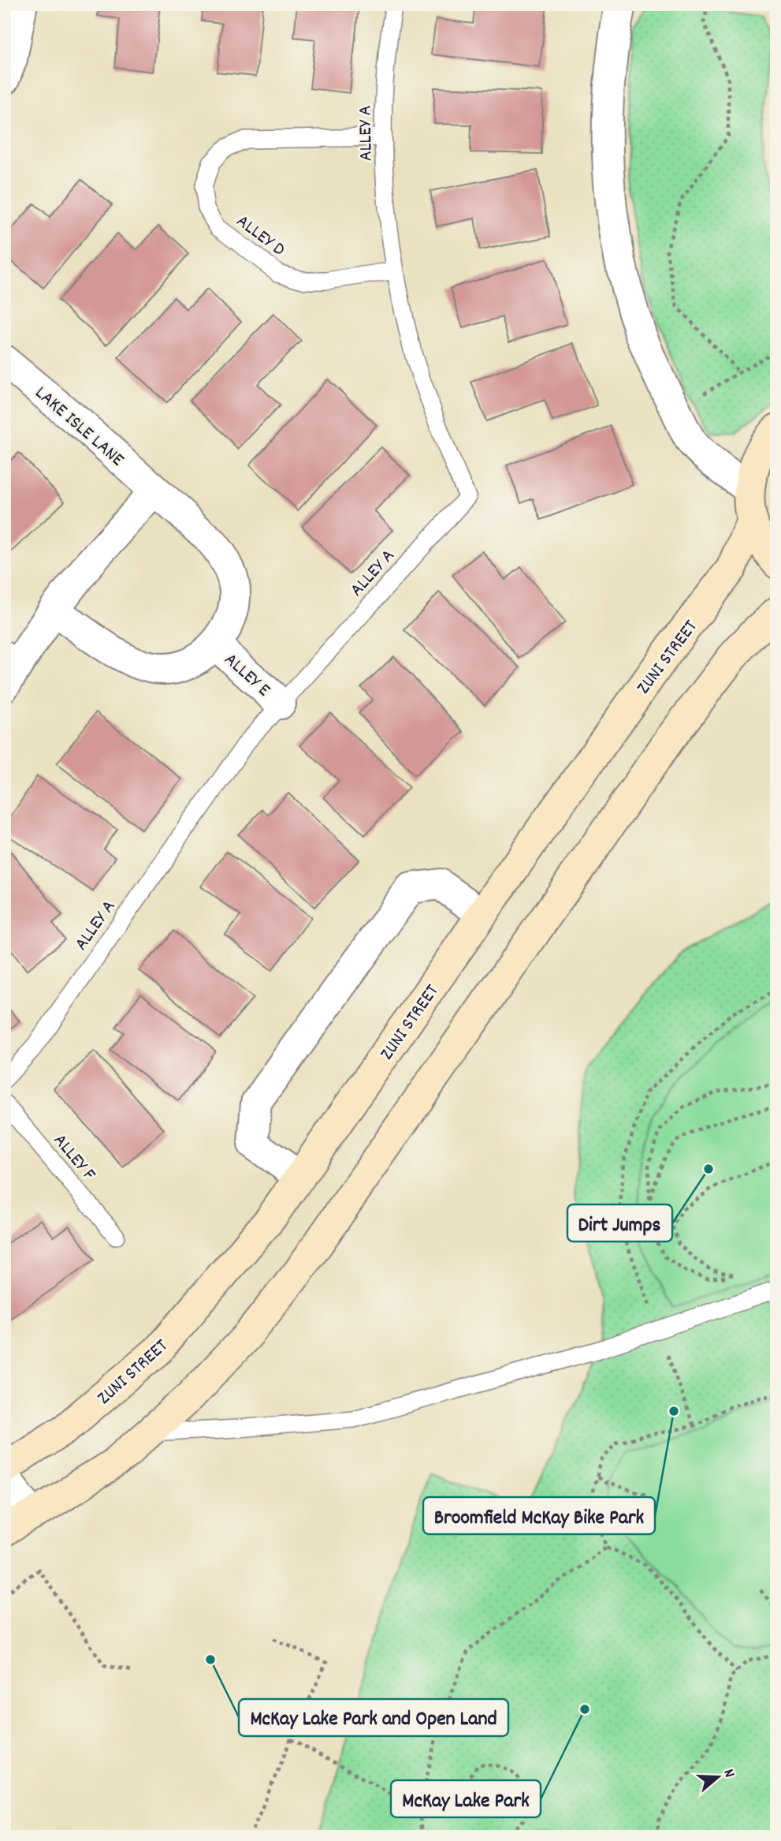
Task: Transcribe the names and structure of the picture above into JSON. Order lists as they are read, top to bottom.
{
  "streets": {
    "main road": ["ZUNI STREET"],
    "street": ["LAKE ISLE LANE", "ALLEY E"],
    "lane": ["ALLEY A", "ALLEY D", "ALLEY F"]
  },
  "crossings": [
    ["ALLEY A", "ALLEY D"],
    ["ALLEY A", "ALLEY E"],
    ["LAKE ISLE LANE", "ALLEY E"]
  ],
  "places": [
    "Dirt Jumps",
    "Broomfield McKay Bike Park",
    "McKay Lake Park and Open Land",
    "McKay Lake Park"
  ],
  "north": "right"
}
